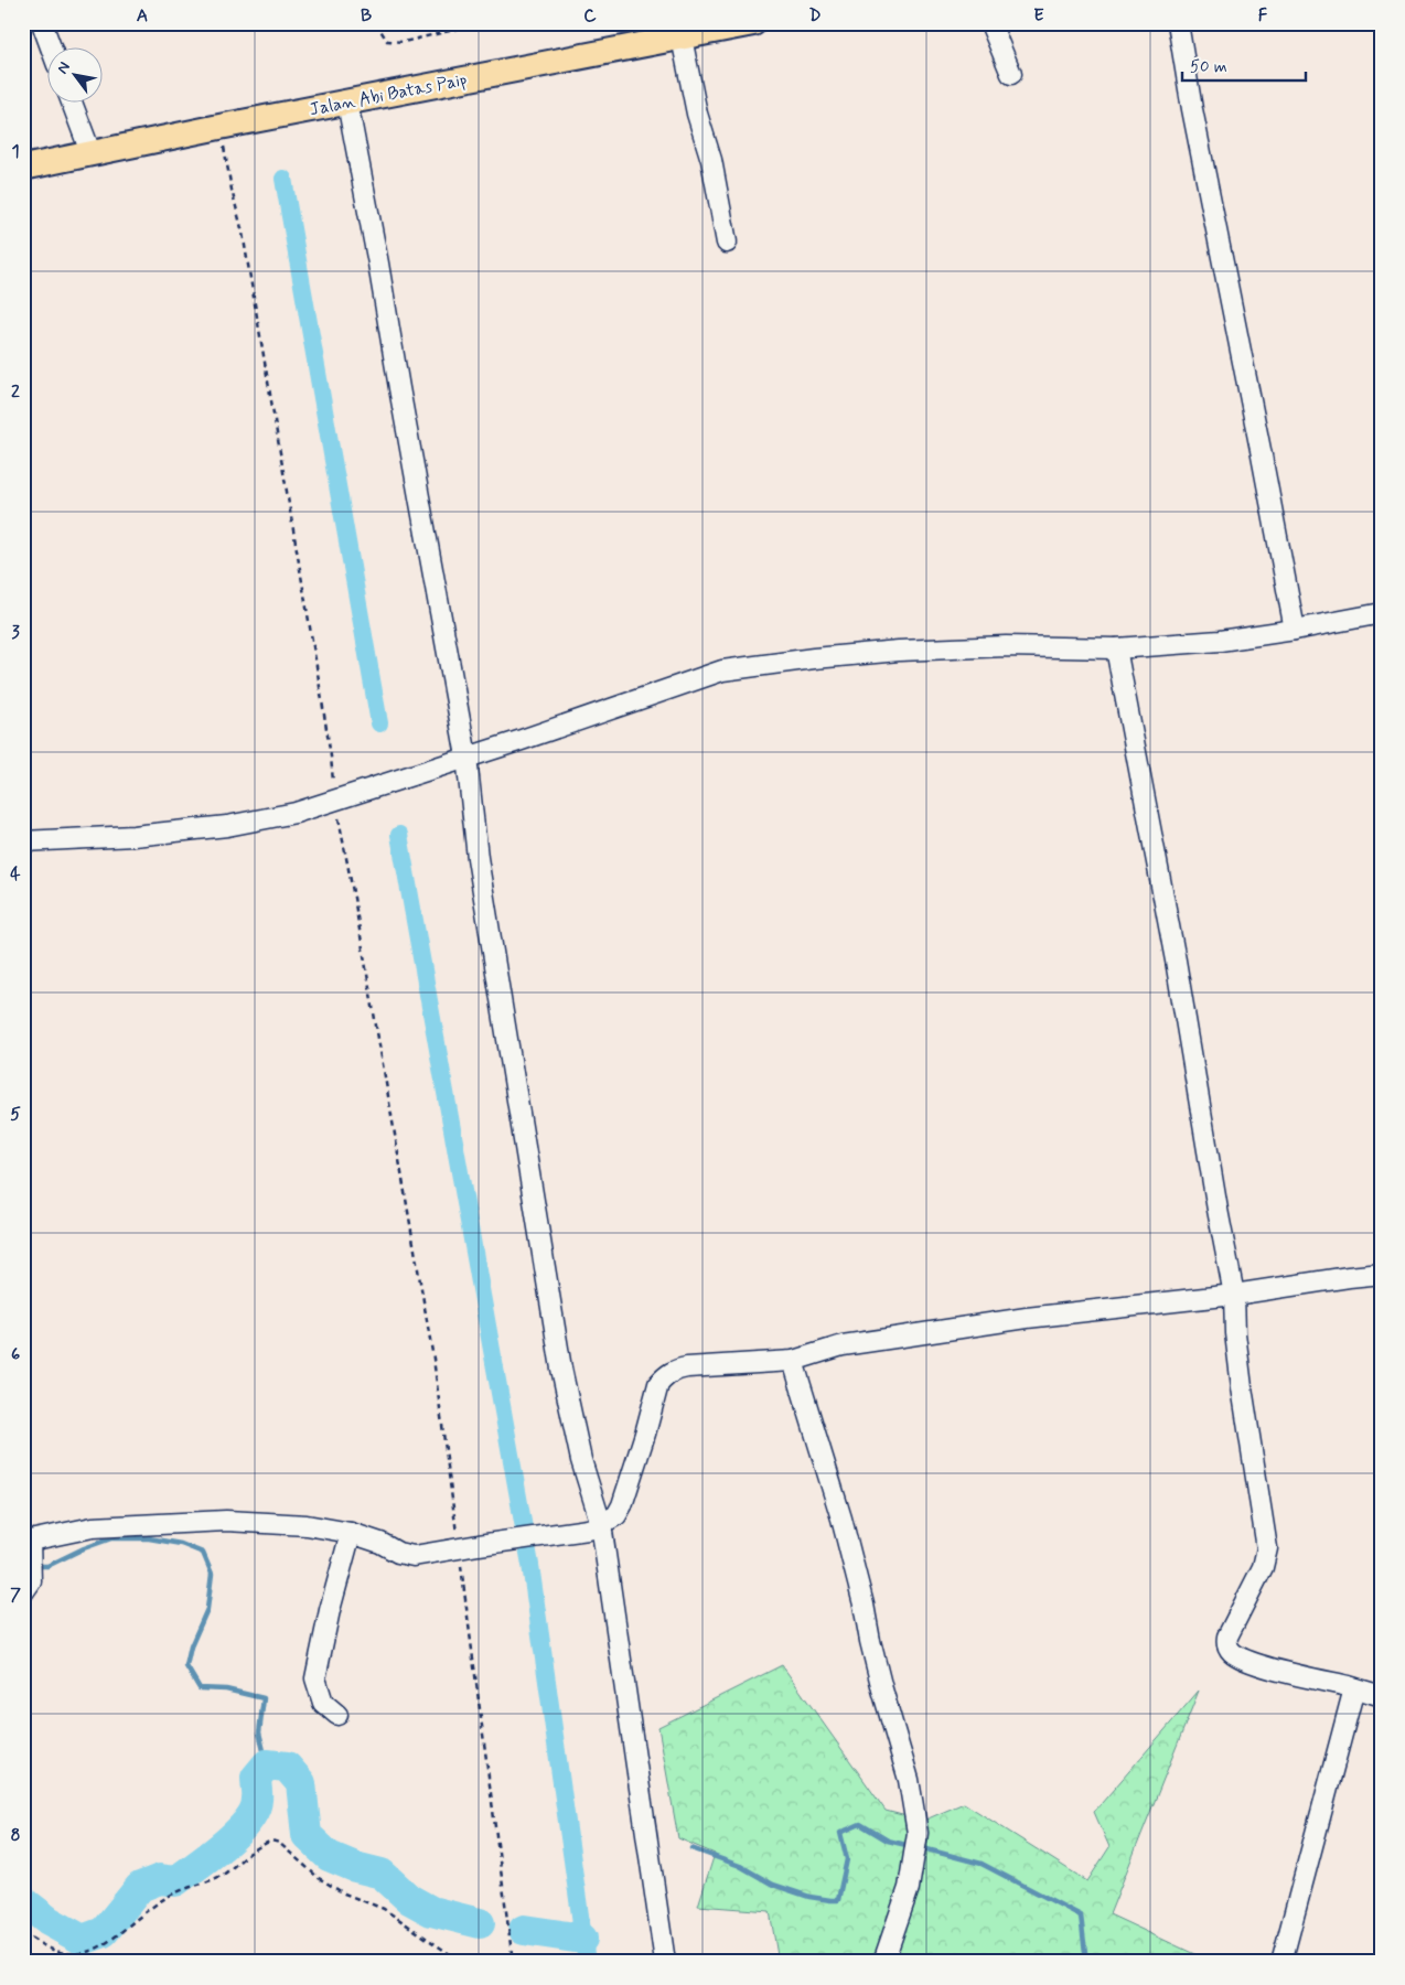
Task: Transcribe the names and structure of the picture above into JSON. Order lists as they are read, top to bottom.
{
  "streets": {
    "main road": ["Jalan Abi Batas Paip"]
  },
  "scale_bar": "50 m",
  "north": "top left",
  "grid": {
    "columns": [
      "A",
      "B",
      "C",
      "D",
      "E",
      "F"
    ],
    "rows": [
      "1",
      "2",
      "3",
      "4",
      "5",
      "6",
      "7",
      "8"
    ]
  }
}
